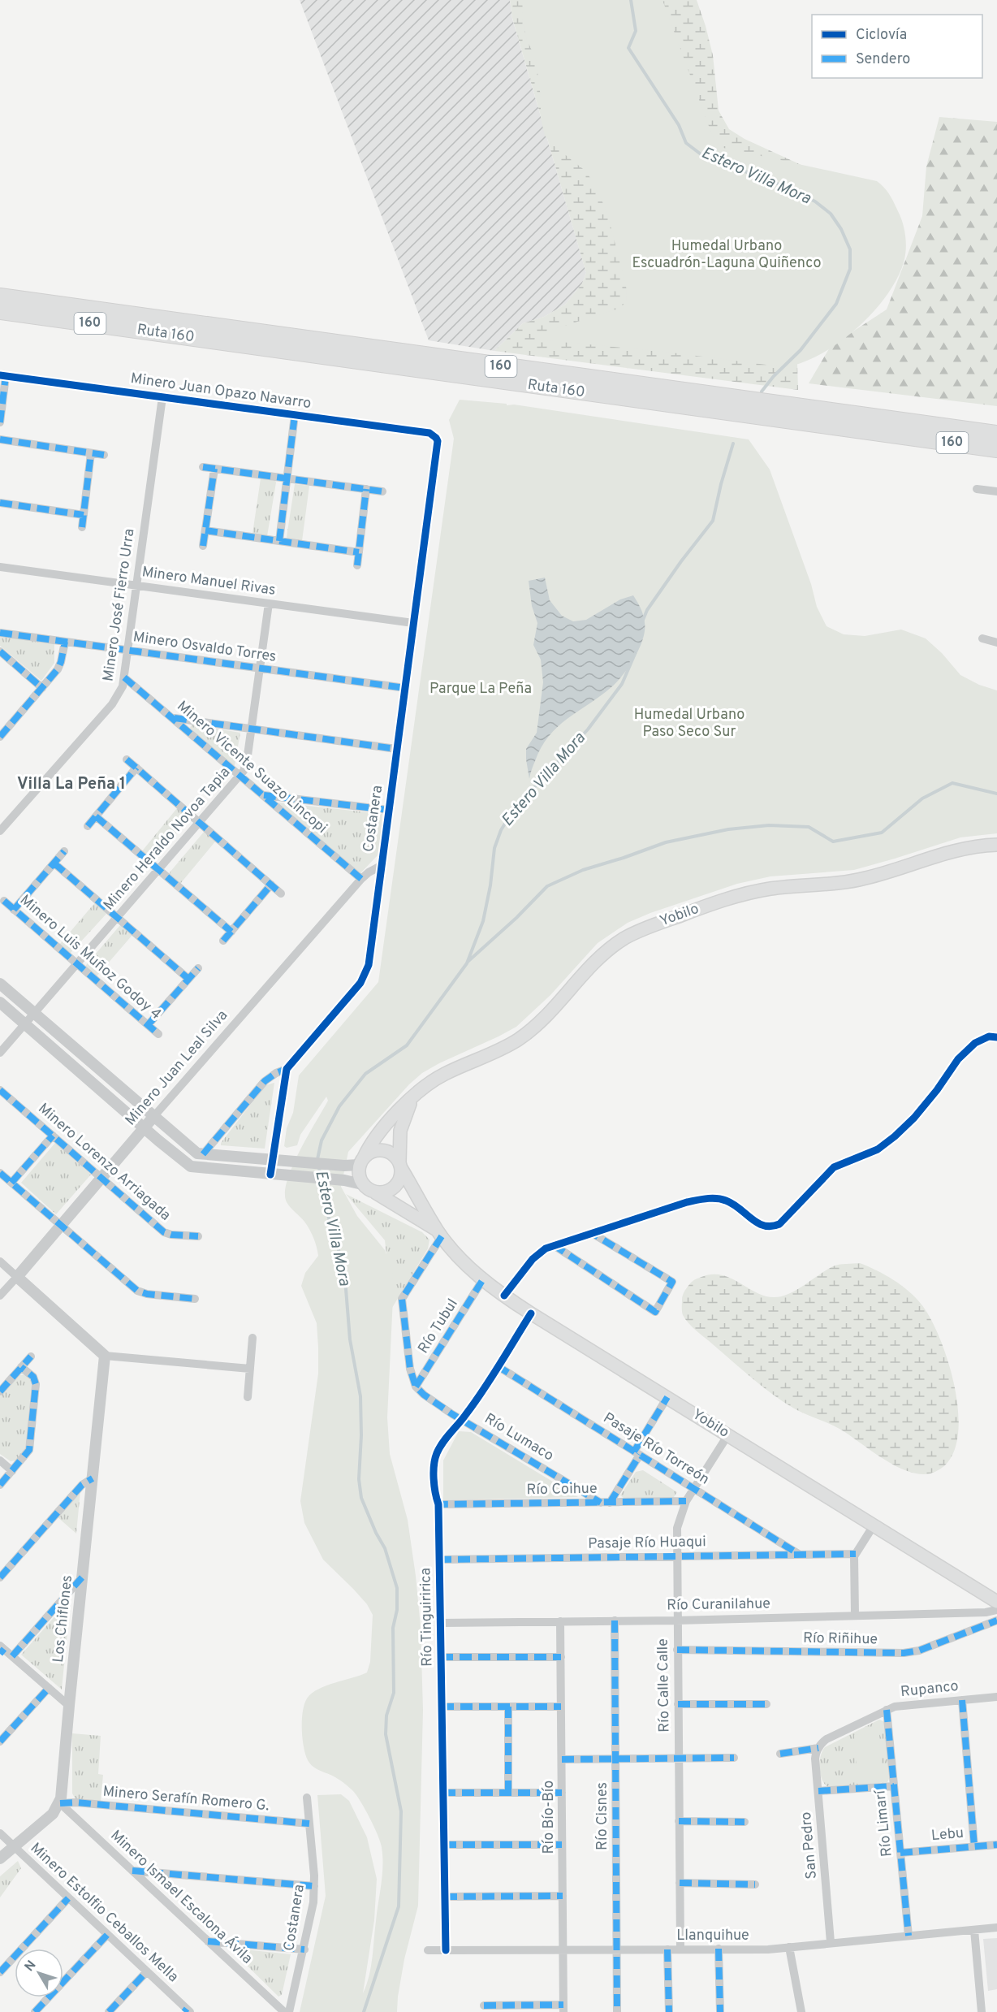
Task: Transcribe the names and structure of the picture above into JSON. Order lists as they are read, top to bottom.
{
  "streets": {
    "highway": ["160", "Ruta 160"],
    "main road": ["Yobilo"],
    "street": [
      "Minero Juan Opazo Navarro",
      "Minero Manuel Rivas",
      "Minero José Fierro Urra",
      "Minero Osvaldo Torres",
      "Minero Vicente Suazo Lincopi",
      "Costanera",
      "Minero Heraldo Novoa Tapia",
      "Minero Luis Muñoz Godoy 4",
      "Minero Juan Leal Silva",
      "Minero Lorenzo Arriagada",
      "Río Tubul",
      "Río Lumaco",
      "Pasaje Río Torreón",
      "Río Coihue",
      "Pasaje Río Huaqui",
      "Río Curanilahue",
      "Río Tinguiririca",
      "Los Chiflones",
      "Río Riñihue",
      "Río Calle Calle",
      "Rupanco",
      "Minero Serafín Romero G.",
      "Río Cisnes",
      "Río Bío-Bío",
      "Río Limarí",
      "Lebu",
      "San Pedro",
      "Minero Ismael Escalona Ávila",
      "Minero Estolfio Ceballos Mella",
      "Llanquihue"
    ]
  },
  "crossings": [
    ["Minero Juan Opazo Navarro", "Minero José Fierro Urra"],
    ["Minero Juan Opazo Navarro", "Costanera"],
    ["Minero Manuel Rivas", "Minero José Fierro Urra"],
    ["Minero Manuel Rivas", "Costanera"],
    ["Minero Manuel Rivas", "Minero Heraldo Novoa Tapia"],
    ["Minero José Fierro Urra", "Minero Osvaldo Torres"],
    ["Minero José Fierro Urra", "Minero Vicente Suazo Lincopi"],
    ["Minero Osvaldo Torres", "Costanera"],
    ["Minero Osvaldo Torres", "Minero Heraldo Novoa Tapia"],
    ["Minero Vicente Suazo Lincopi", "Minero Heraldo Novoa Tapia"],
    ["Minero Vicente Suazo Lincopi", "Minero Juan Leal Silva"],
    ["Costanera", "Minero Juan Leal Silva"],
    ["Costanera", "Minero Serafín Romero G."],
    ["Minero Heraldo Novoa Tapia", "Minero Luis Muñoz Godoy 4"],
    ["Yobilo", "Río Tubul"],
    ["Yobilo", "Río Tinguiririca"],
    ["Yobilo", "Río Calle Calle"],
    ["Minero Juan Leal Silva", "Minero Lorenzo Arriagada"],
    ["Río Tubul", "Río Lumaco"],
    ["Río Lumaco", "Río Coihue"],
    ["Río Lumaco", "Río Tinguiririca"],
    ["Pasaje Río Torreón", "Pasaje Río Huaqui"],
    ["Pasaje Río Torreón", "Río Tinguiririca"],
    ["Pasaje Río Torreón", "Río Calle Calle"],
    ["Río Coihue", "Río Tinguiririca"],
    ["Río Coihue", "Río Calle Calle"],
    ["Pasaje Río Huaqui", "Río Tinguiririca"],
    ["Pasaje Río Huaqui", "Río Calle Calle"],
    ["Río Curanilahue", "Río Tinguiririca"],
    ["Río Curanilahue", "Río Calle Calle"],
    ["Río Curanilahue", "Río Cisnes"],
    ["Río Curanilahue", "Río Bío-Bío"],
    ["Río Tinguiririca", "Llanquihue"],
    ["Los Chiflones", "Minero Serafín Romero G."],
    ["Los Chiflones", "Minero Ismael Escalona Ávila"],
    ["Río Riñihue", "Río Calle Calle"],
    ["Río Calle Calle", "Llanquihue"],
    ["Rupanco", "Río Limarí"],
    ["Rupanco", "San Pedro"],
    ["Minero Serafín Romero G.", "Minero Ismael Escalona Ávila"],
    ["Río Cisnes", "Llanquihue"],
    ["Río Bío-Bío", "Llanquihue"],
    ["Río Limarí", "Lebu"],
    ["Río Limarí", "Llanquihue"],
    ["San Pedro", "Llanquihue"]
  ],
  "districts": ["Villa La Peña 1"],
  "water": ["Estero Villa Mora"],
  "parks": ["Humedal Urbano Escuadrón-Laguna Quiñenco", "Parque La Peña", "Humedal Urbano Paso Seco Sur"],
  "legend": ["Ciclovía", "Sendero"],
  "north": "top left"
}
